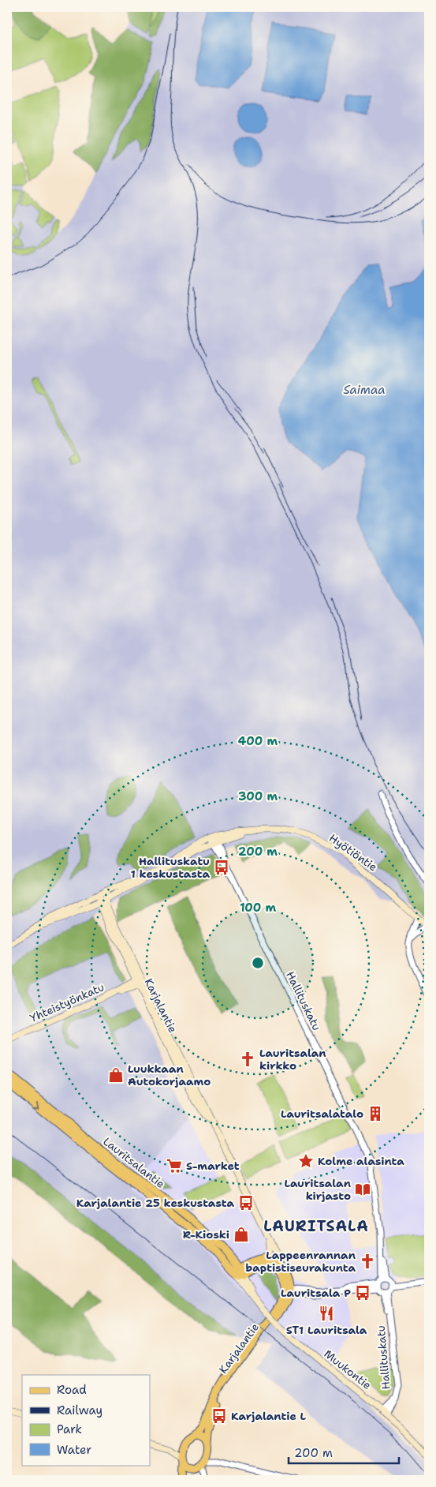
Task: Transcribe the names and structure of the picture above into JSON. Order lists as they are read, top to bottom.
{
  "streets": {
    "main road": [
      "Hyötiöntie",
      "Yhteistyönkatu",
      "Karjalantie",
      "Lauritsalantie",
      "Muukontie"
    ],
    "street": ["Hallituskatu"]
  },
  "crossings": [
    ["Hyötiöntie", "Hallituskatu"],
    ["Hyötiöntie", "Karjalantie"],
    ["Hallituskatu", "Muukontie"],
    ["Yhteistyönkatu", "Karjalantie"],
    ["Lauritsalantie", "Muukontie"]
  ],
  "districts": ["LAURITSALA"],
  "water": ["Saimaa"],
  "places": {
    "bus stop": [
      "Hallituskatu 1 keskustasta",
      "Karjalantie 25 keskustasta",
      "Lauritsala P",
      "Karjalantie L"
    ],
    "church": ["Lauritsalan kirkko", "Lappeenrannan baptistiseurakunta"],
    "shop": ["Luukkaan Autokorjaamo", "R-Kioski"],
    "building": ["Lauritsalatalo"],
    "place": ["Kolme alasinta"],
    "supermarket": ["S-market"],
    "library": ["Lauritsalan kirjasto"],
    "restaurant": ["ST1 Lauritsala"]
  },
  "legend": [
    "Road",
    "Railway",
    "Park",
    "Water"
  ],
  "scale_bar": "200 m",
  "rings": [
    "400 m",
    "300 m",
    "200 m",
    "100 m"
  ]
}
